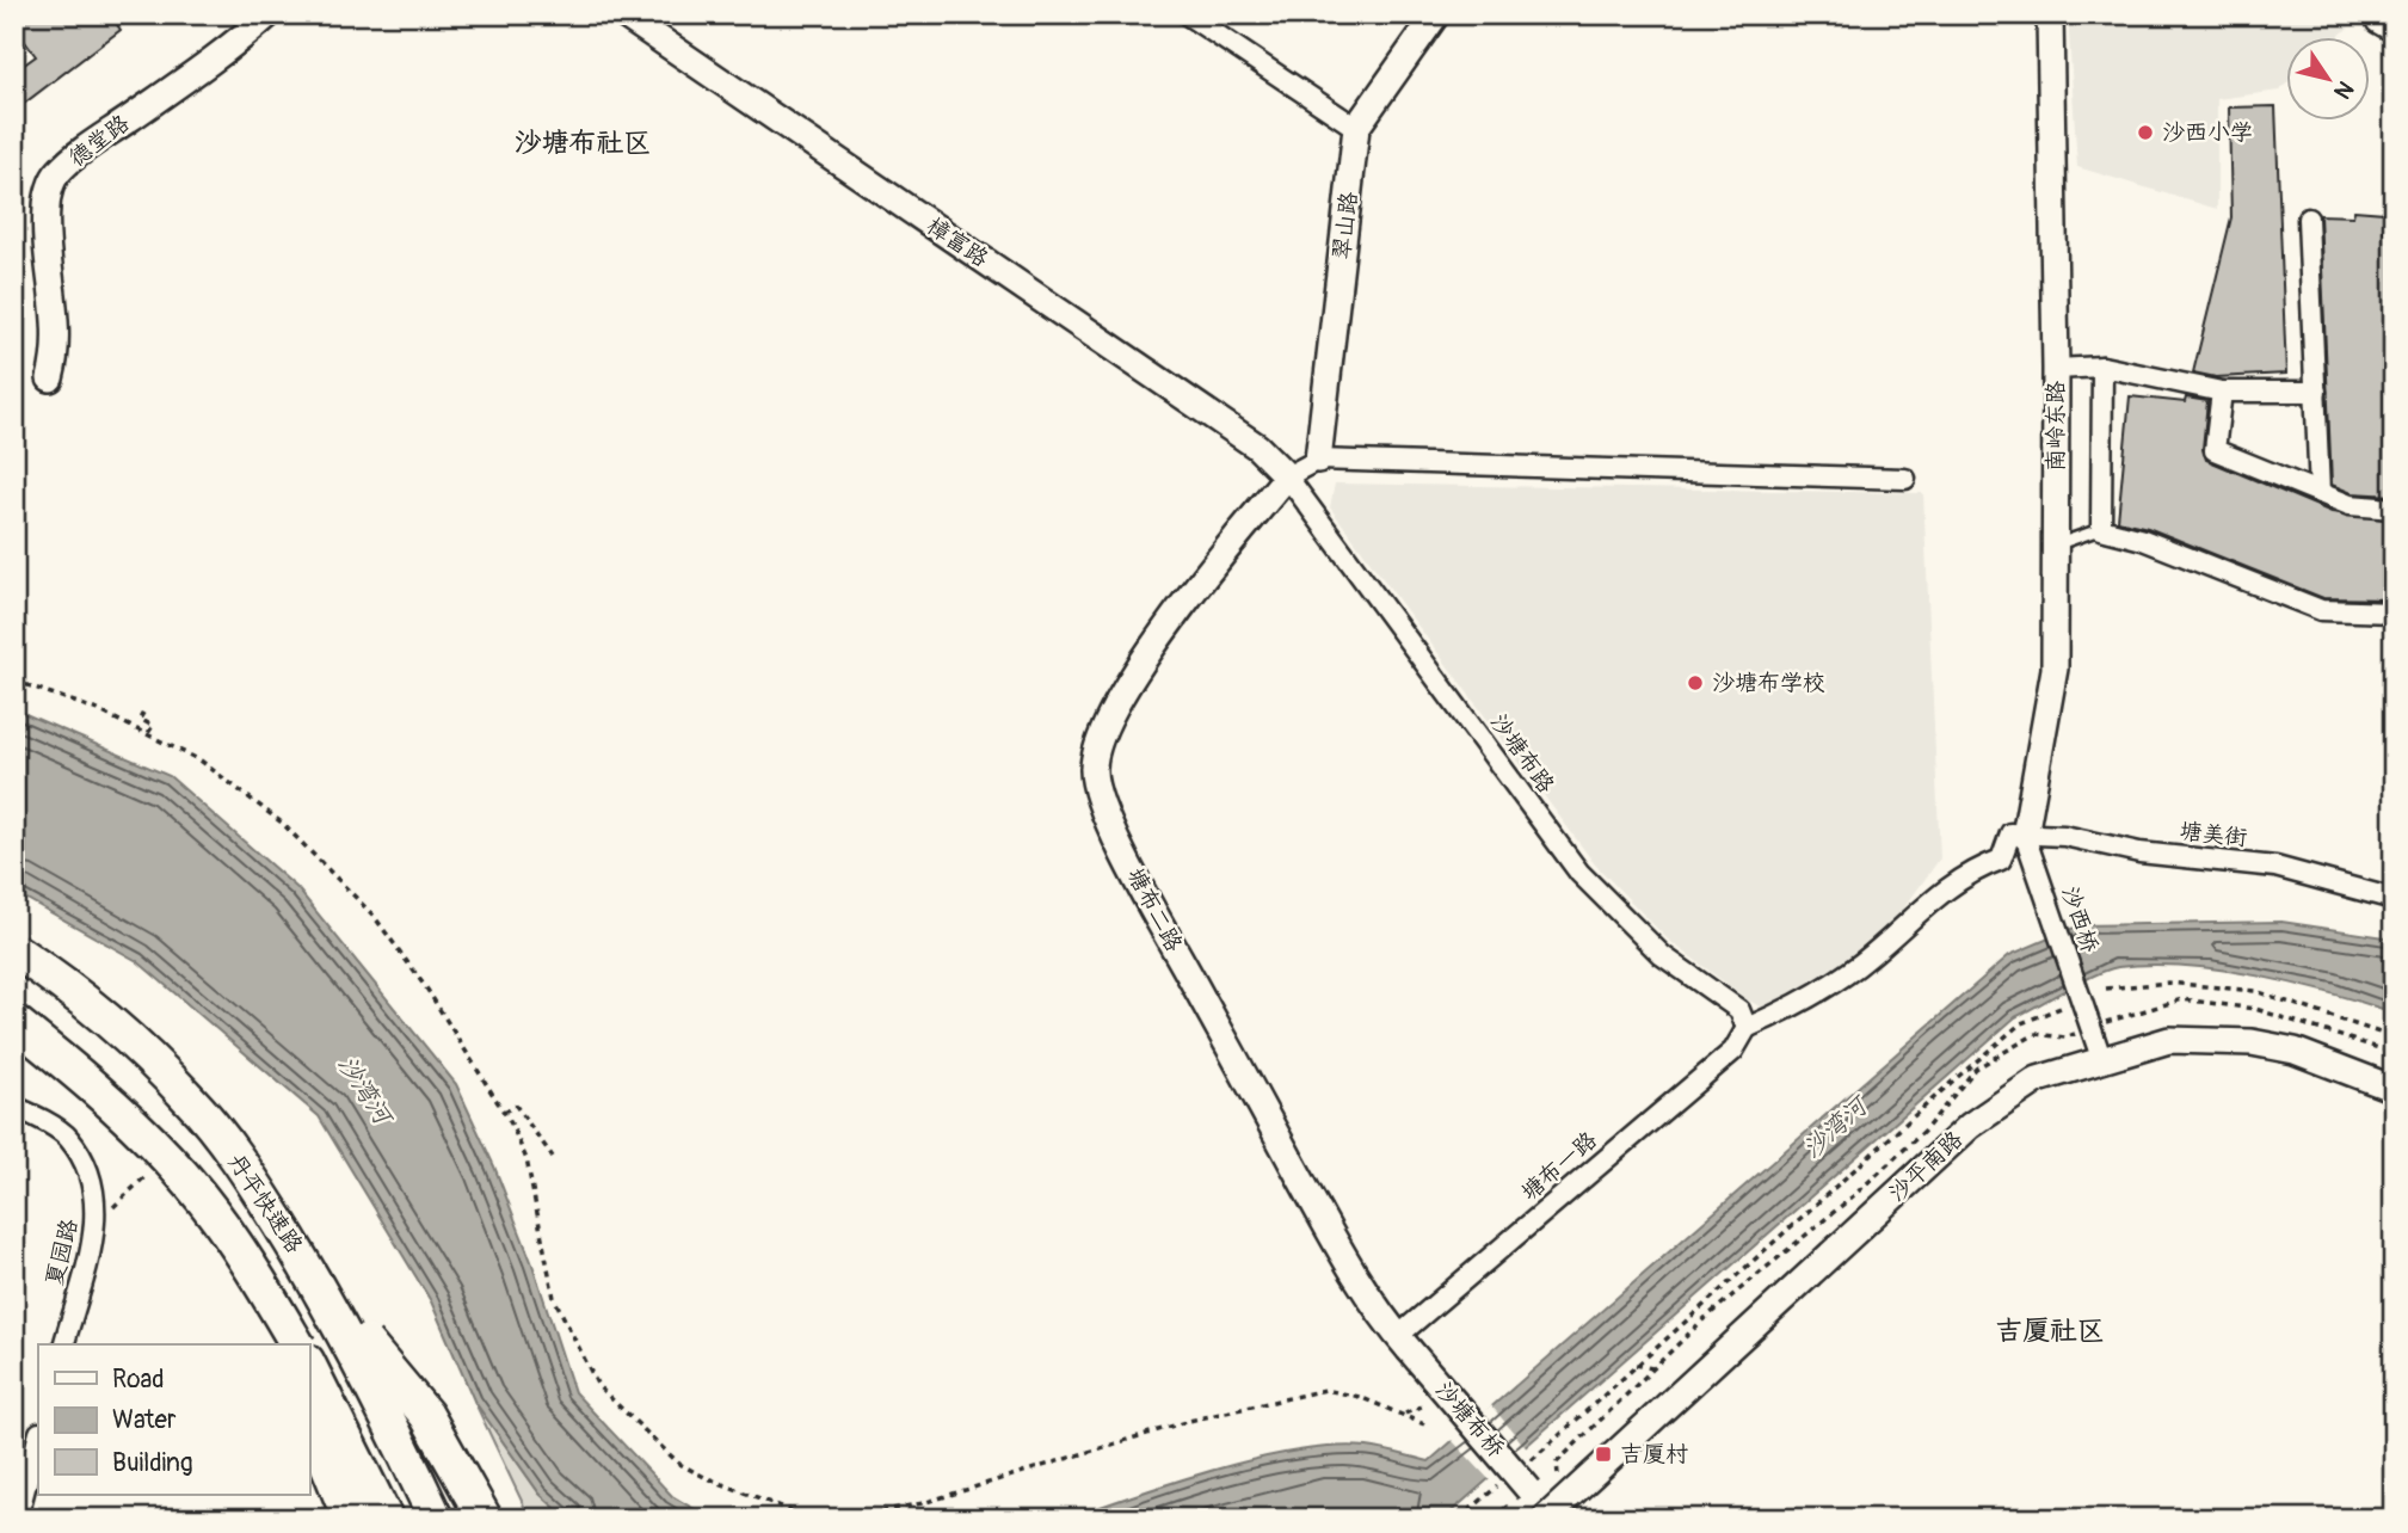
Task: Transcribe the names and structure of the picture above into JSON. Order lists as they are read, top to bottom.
{
  "streets": {
    "highway": ["丹平快速路"],
    "street": [
      "德堂路",
      "翠山路",
      "樟富路",
      "南岭东路",
      "沙塘布路",
      "塘美街",
      "塘布二路",
      "沙西桥",
      "塘布一路",
      "沙平南路",
      "夏园路",
      "沙塘布桥"
    ]
  },
  "crossings": [
    ["樟富路", "沙塘布路"],
    ["樟富路", "塘布二路"],
    ["南岭东路", "塘美街"],
    ["南岭东路", "沙西桥"],
    ["沙塘布路", "塘布二路"],
    ["沙塘布路", "塘布一路"],
    ["塘美街", "沙西桥"],
    ["塘布二路", "塘布一路"],
    ["塘布二路", "沙塘布桥"],
    ["沙西桥", "沙平南路"],
    ["塘布一路", "沙塘布桥"],
    ["沙平南路", "沙塘布桥"]
  ],
  "districts": ["沙塘布社区", "吉厦社区"],
  "water": ["沙湾河"],
  "places": {
    "other": ["沙西小学", "沙塘布学校"],
    "transit": ["吉厦村"]
  },
  "legend": ["Road", "Water", "Building"],
  "north": "bottom right"
}
